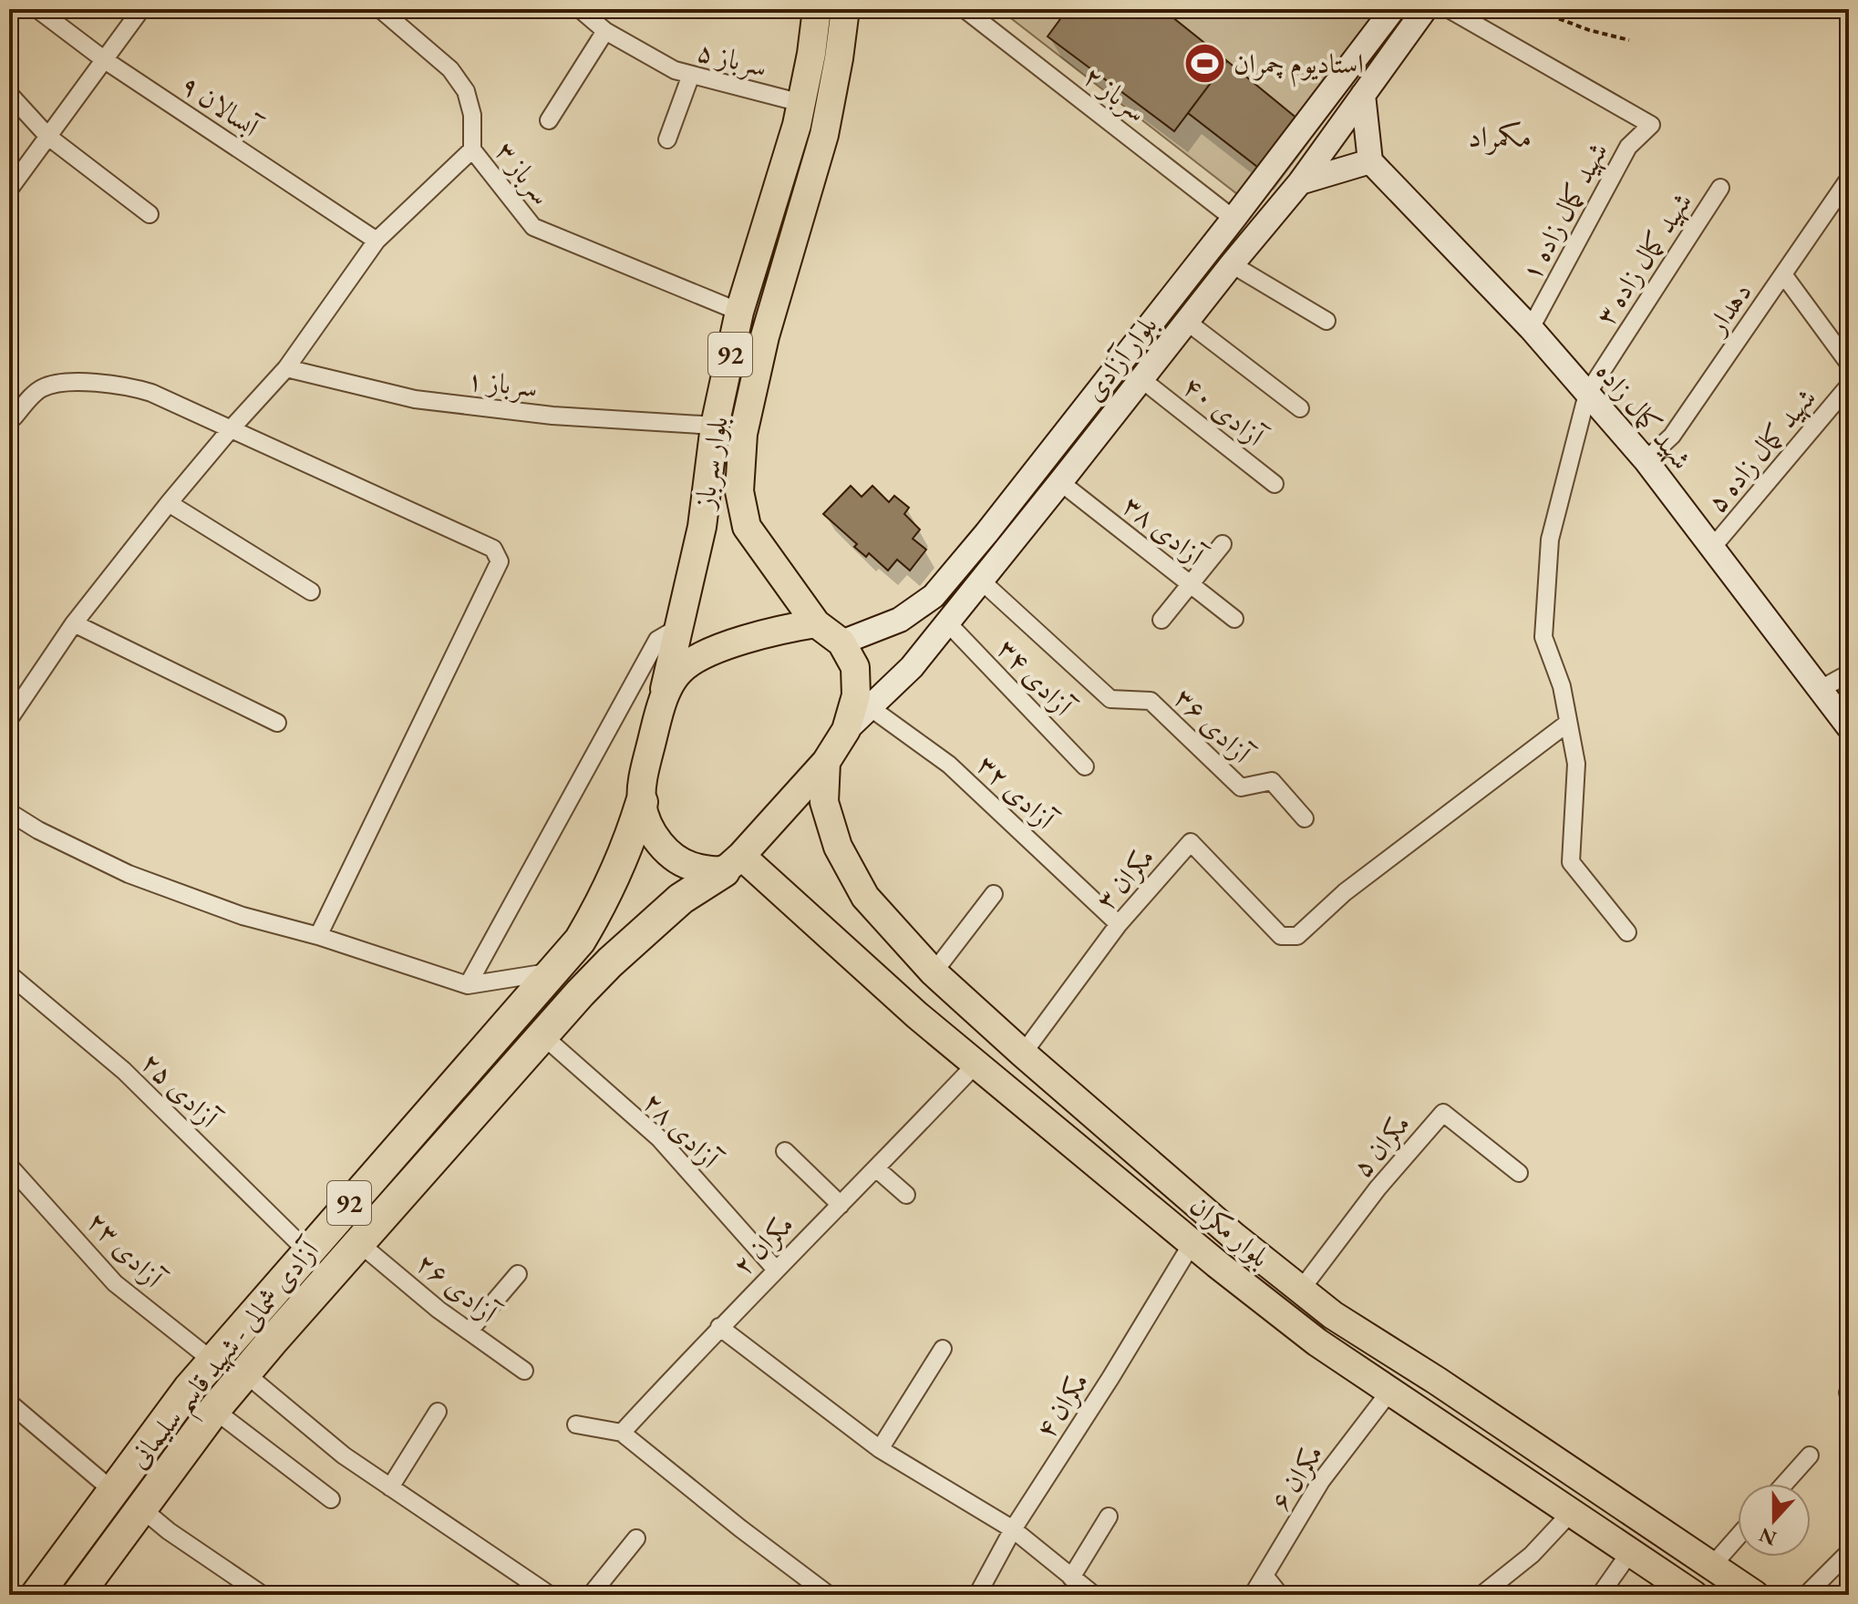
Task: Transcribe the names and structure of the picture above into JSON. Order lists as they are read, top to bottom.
{
  "streets": {
    "highway": ["92", "آزادی شمالی - شهید قاسم سلیمانی"],
    "main road": [
      "بلوار آزادی",
      "شهید کمال زاده",
      "بلوار سرباز",
      "بلوار مکران"
    ],
    "street": [
      "سرباز ۵",
      "سرباز ۲",
      "آبسالان ۹",
      "سرباز ۳",
      "شهید کمال زاده ۱",
      "شهید کمال زاده ۳",
      "دهدار",
      "سرباز ۱",
      "آزادی ۴۰",
      "شهید کمال زاده ۵",
      "آزادی ۳۸",
      "آزادی ۳۴",
      "آزادی ۳۶",
      "آزادی ۳۲",
      "مکران ۳",
      "آزادی ۲۵",
      "آزادی ۲۸",
      "مکران ۵",
      "مکران ۲",
      "آزادی ۲۳",
      "آزادی ۲۶",
      "مکران ۴",
      "مکران ۶"
    ]
  },
  "crossings": [
    ["سرباز ۵", "بلوار سرباز"],
    ["سرباز ۲", "بلوار آزادی"],
    ["سرباز ۳", "بلوار سرباز"],
    ["شهید کمال زاده ۱", "شهید کمال زاده"],
    ["شهید کمال زاده ۳", "شهید کمال زاده"],
    ["شهید کمال زاده ۳", "مکران ۳"],
    ["دهدار", "شهید کمال زاده"],
    ["92", "بلوار آزادی"],
    ["92", "بلوار سرباز"],
    ["92", "بلوار مکران"],
    ["92", "آزادی شمالی - شهید قاسم سلیمانی"],
    ["بلوار آزادی", "آزادی ۴۰"],
    ["بلوار آزادی", "بلوار سرباز"],
    ["بلوار آزادی", "آزادی ۳۸"],
    ["بلوار آزادی", "آزادی ۳۴"],
    ["بلوار آزادی", "آزادی ۳۶"],
    ["بلوار آزادی", "آزادی ۳۲"],
    ["بلوار آزادی", "بلوار مکران"],
    ["بلوار آزادی", "آزادی شمالی - شهید قاسم سلیمانی"],
    ["سرباز ۱", "بلوار سرباز"],
    ["شهید کمال زاده", "شهید کمال زاده ۵"],
    ["بلوار سرباز", "بلوار مکران"],
    ["بلوار سرباز", "آزادی شمالی - شهید قاسم سلیمانی"],
    ["آزادی ۳۲", "مکران ۳"],
    ["مکران ۳", "بلوار مکران"],
    ["آزادی ۲۵", "آزادی شمالی - شهید قاسم سلیمانی"],
    ["آزادی ۲۸", "مکران ۲"],
    ["آزادی ۲۸", "آزادی شمالی - شهید قاسم سلیمانی"],
    ["مکران ۵", "بلوار مکران"],
    ["بلوار مکران", "مکران ۲"],
    ["بلوار مکران", "آزادی شمالی - شهید قاسم سلیمانی"],
    ["بلوار مکران", "مکران ۴"],
    ["بلوار مکران", "مکران ۶"],
    ["آزادی ۲۳", "آزادی شمالی - شهید قاسم سلیمانی"],
    ["آزادی ۲۶", "آزادی شمالی - شهید قاسم سلیمانی"]
  ],
  "districts": ["مکمراد"],
  "places": {
    "sports": ["استادیوم چمران"]
  },
  "north": "bottom"
}
